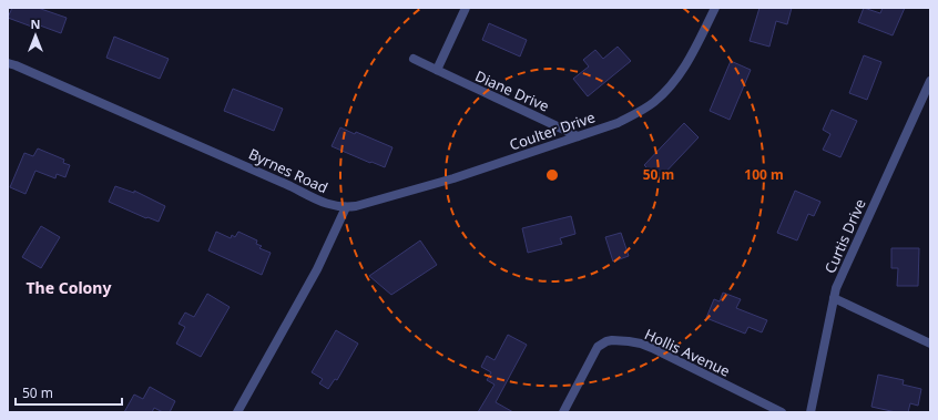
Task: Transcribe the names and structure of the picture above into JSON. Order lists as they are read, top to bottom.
{
  "streets": {
    "street": [
      "Diane Drive",
      "Coulter Drive",
      "Byrnes Road",
      "Curtis Drive",
      "Hollis Avenue"
    ]
  },
  "crossings": [
    ["Diane Drive", "Coulter Drive"],
    ["Coulter Drive", "Byrnes Road"]
  ],
  "districts": ["The Colony"],
  "scale_bar": "50 m",
  "north": "top",
  "rings": ["50 m", "100 m"]
}
